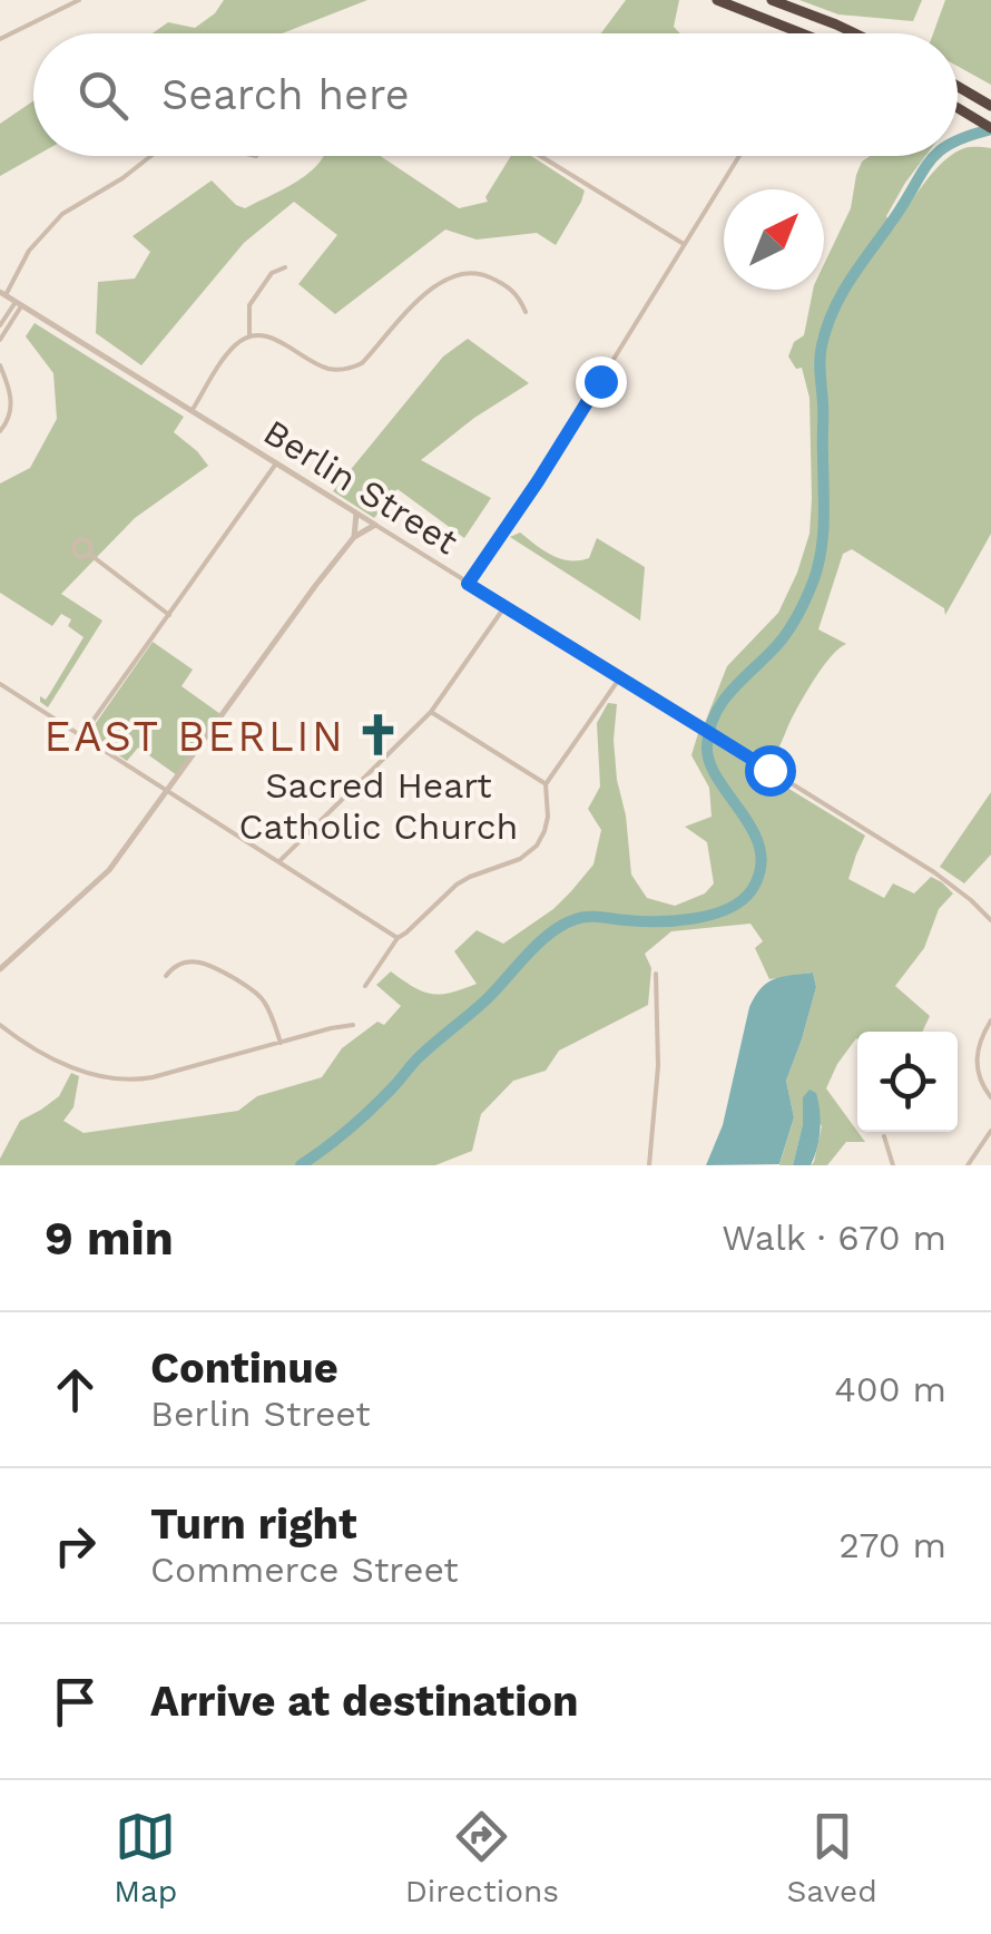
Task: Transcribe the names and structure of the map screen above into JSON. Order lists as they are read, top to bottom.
{
  "streets": {
    "street": ["Berlin Street"]
  },
  "districts": ["EAST BERLIN"],
  "places": {
    "church": ["Sacred Heart Catholic Church"]
  },
  "north": "top right",
  "page": {
    "search": "Search here",
    "heading": ["9 min", "Walk · 670 m"],
    "list": [
      ["Continue", "Berlin Street", "400 m"],
      ["Turn right", "Commerce Street", "270 m"],
      "Arrive at destination"
    ],
    "nav": ["Map", "Directions", "Saved"]
  }
}
